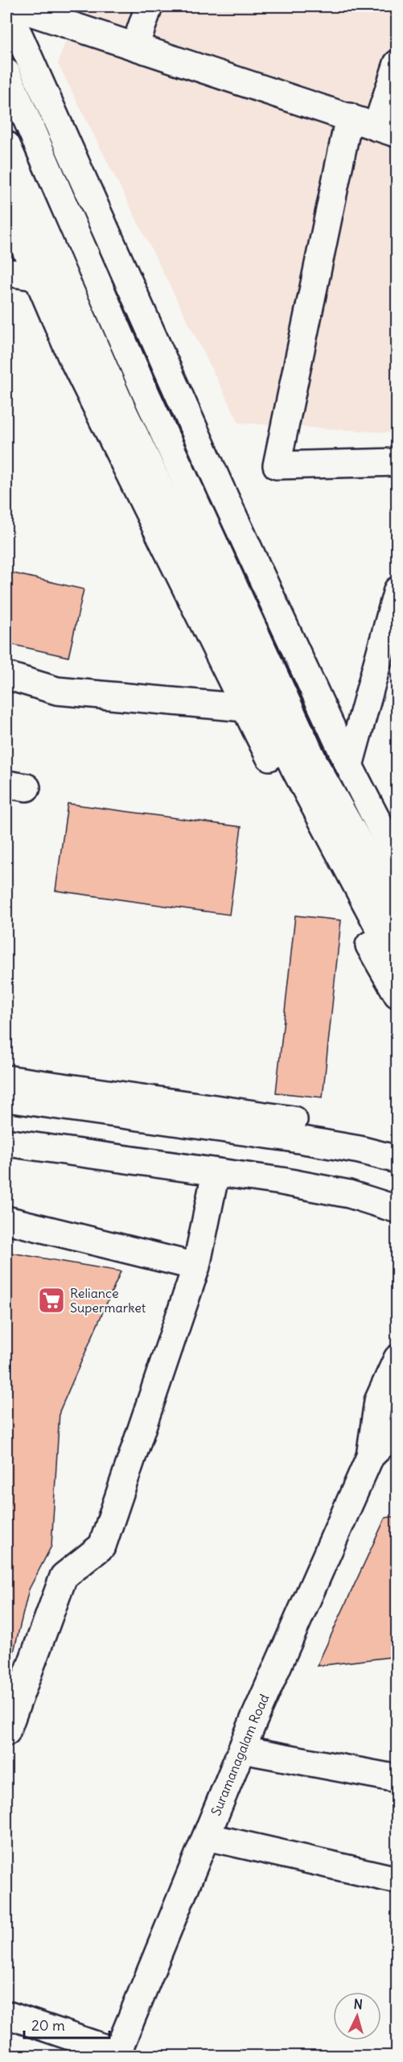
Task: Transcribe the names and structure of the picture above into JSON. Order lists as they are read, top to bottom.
{
  "streets": {
    "main road": ["Suramanagalam Road"]
  },
  "places": {
    "supermarket": ["Reliance Supermarket"]
  },
  "scale_bar": "20 m",
  "north": "top"
}
